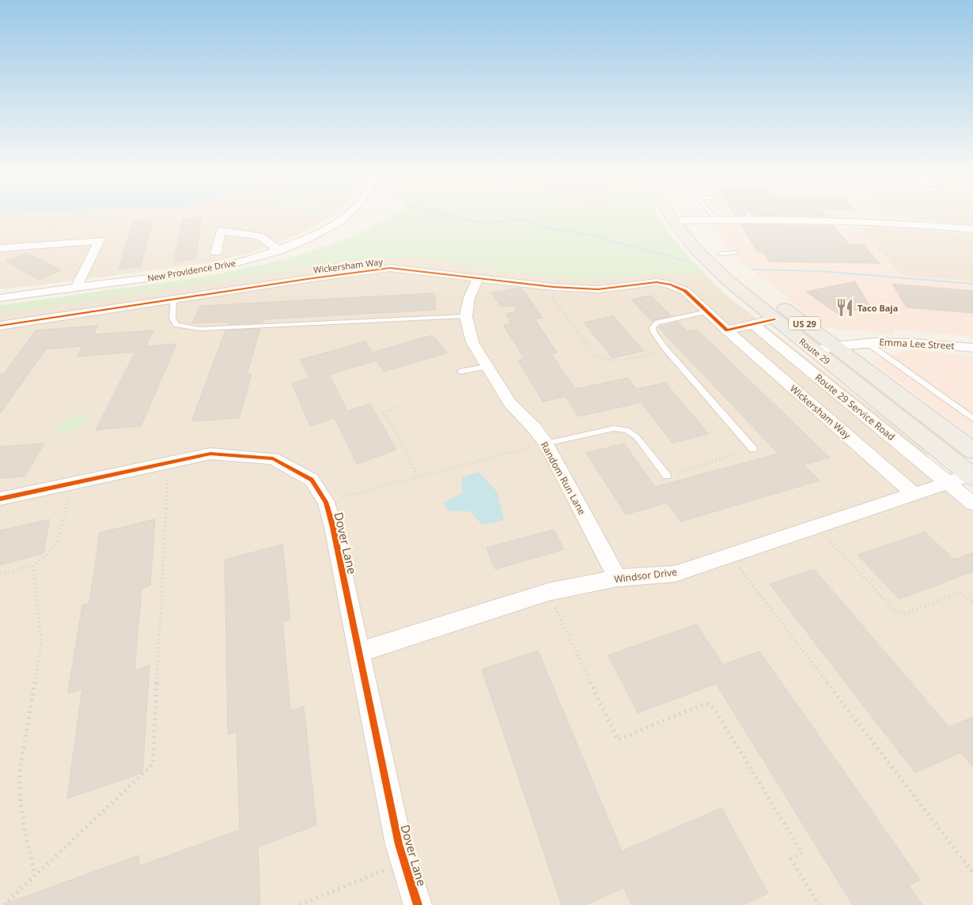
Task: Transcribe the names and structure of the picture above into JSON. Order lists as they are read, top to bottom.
{
  "streets": {
    "main road": ["US 29", "Route 29"],
    "street": [
      "Wickersham Way",
      "New Providence Drive",
      "Emma Lee Street",
      "Route 29 Service Road",
      "Random Run Lane",
      "Dover Lane",
      "Windsor Drive"
    ]
  },
  "crossings": [
    ["Wickersham Way", "Random Run Lane"],
    ["Wickersham Way", "Windsor Drive"],
    ["Emma Lee Street", "Route 29"],
    ["Route 29", "Windsor Drive"],
    ["Route 29 Service Road", "Windsor Drive"],
    ["Random Run Lane", "Windsor Drive"],
    ["Dover Lane", "Windsor Drive"]
  ],
  "places": {
    "restaurant": ["Taco Baja"]
  }
}
